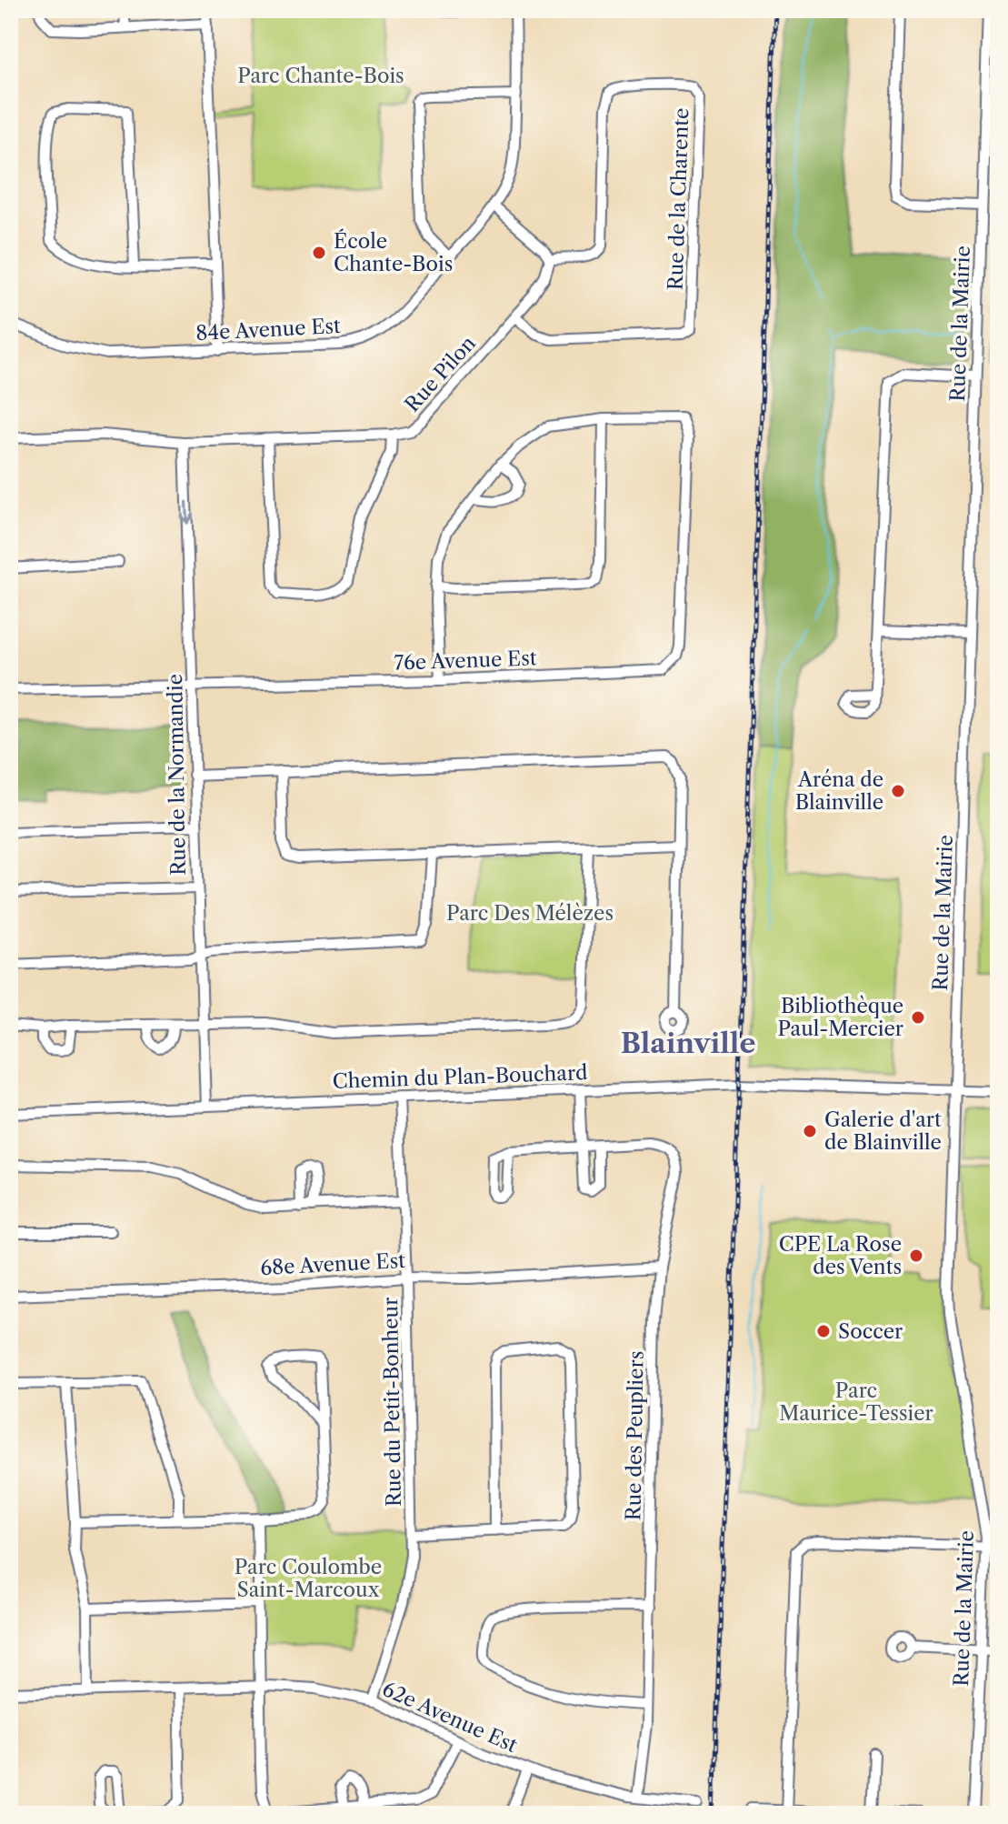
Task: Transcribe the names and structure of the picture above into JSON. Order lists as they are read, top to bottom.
{
  "streets": {
    "street": [
      "Rue de la Charente",
      "Rue de la Mairie",
      "84e Avenue Est",
      "Rue Pilon",
      "76e Avenue Est",
      "Rue de la Normandie",
      "Chemin du Plan-Bouchard",
      "68e Avenue Est",
      "Rue du Petit-Bonheur",
      "Rue des Peupliers",
      "62e Avenue Est"
    ]
  },
  "crossings": [
    ["Rue de la Charente", "Rue Pilon"],
    ["Rue de la Mairie", "Chemin du Plan-Bouchard"],
    ["76e Avenue Est", "Rue de la Normandie"],
    ["Rue de la Normandie", "Chemin du Plan-Bouchard"],
    ["Chemin du Plan-Bouchard", "Rue du Petit-Bonheur"],
    ["68e Avenue Est", "Rue du Petit-Bonheur"],
    ["68e Avenue Est", "Rue des Peupliers"],
    ["Rue du Petit-Bonheur", "62e Avenue Est"],
    ["Rue des Peupliers", "62e Avenue Est"]
  ],
  "one_way": ["Rue de la Normandie"],
  "districts": ["Blainville"],
  "parks": [
    "Parc Chante-Bois",
    "Parc Des Mélèzes",
    "Parc Maurice-Tessier",
    "Parc Coulombe Saint-Marcoux"
  ],
  "places": [
    "École Chante-Bois",
    "Aréna de Blainville",
    "Bibliothèque Paul-Mercier",
    "Galerie d'art de Blainville",
    "CPE La Rose des Vents",
    "Soccer"
  ]
}
